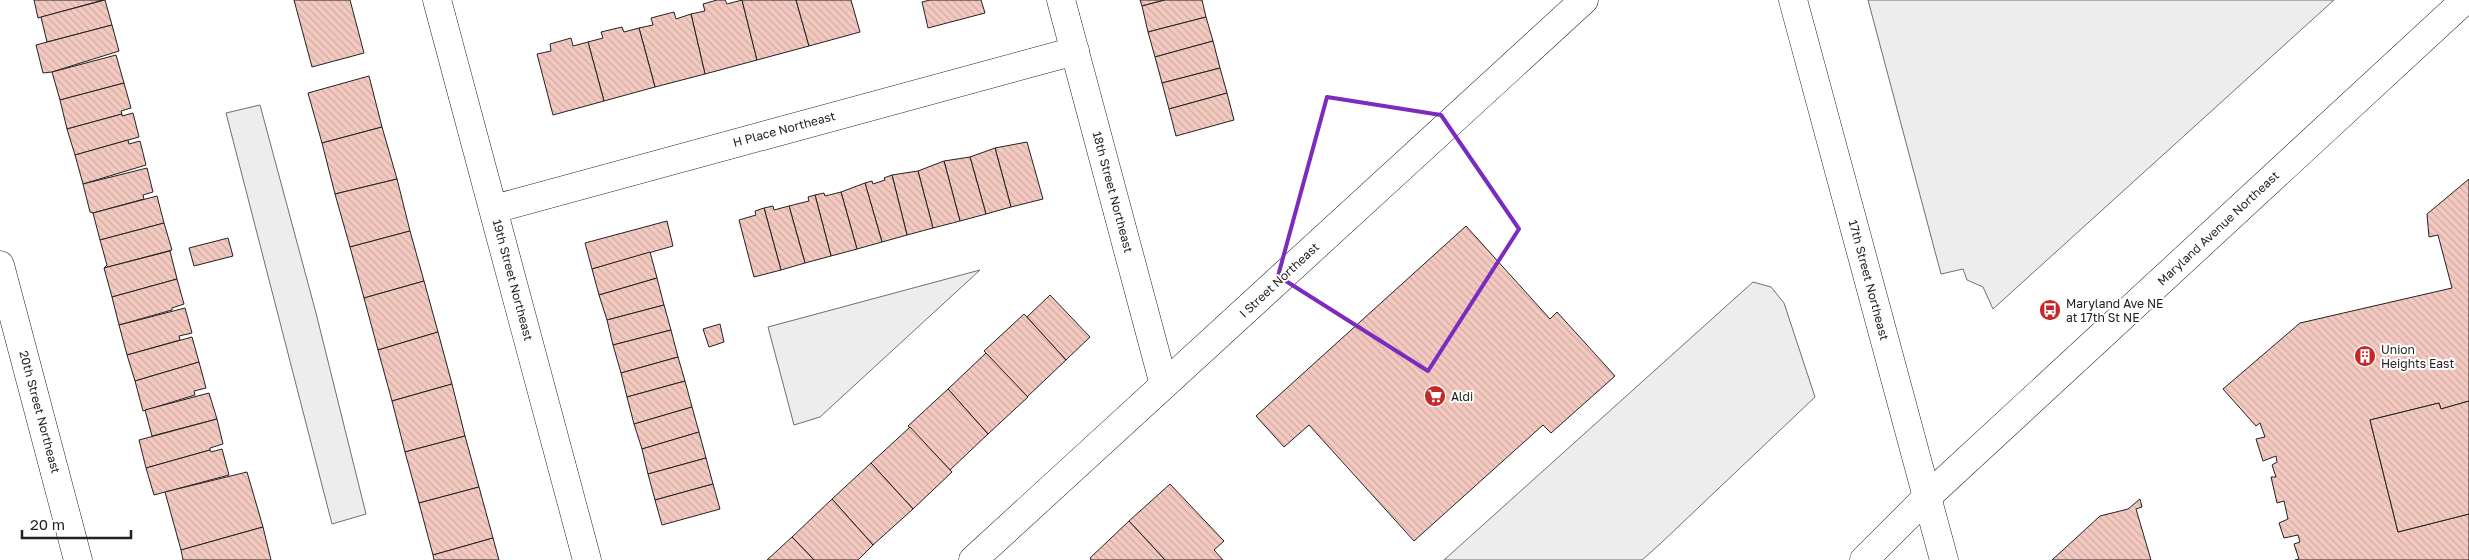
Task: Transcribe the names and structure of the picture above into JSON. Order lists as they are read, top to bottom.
{
  "streets": {
    "street": [
      "H Place Northeast",
      "18th Street Northeast",
      "Maryland Avenue Northeast",
      "19th Street Northeast",
      "I Street Northeast",
      "17th Street Northeast",
      "20th Street Northeast"
    ]
  },
  "crossings": [
    ["H Place Northeast", "18th Street Northeast"],
    ["H Place Northeast", "19th Street Northeast"],
    ["18th Street Northeast", "I Street Northeast"],
    ["Maryland Avenue Northeast", "17th Street Northeast"]
  ],
  "places": {
    "bus stop": ["Maryland Ave NE at 17th St NE"],
    "building": ["Union Heights East"],
    "supermarket": ["Aldi"]
  },
  "scale_bar": "20 m"
}
